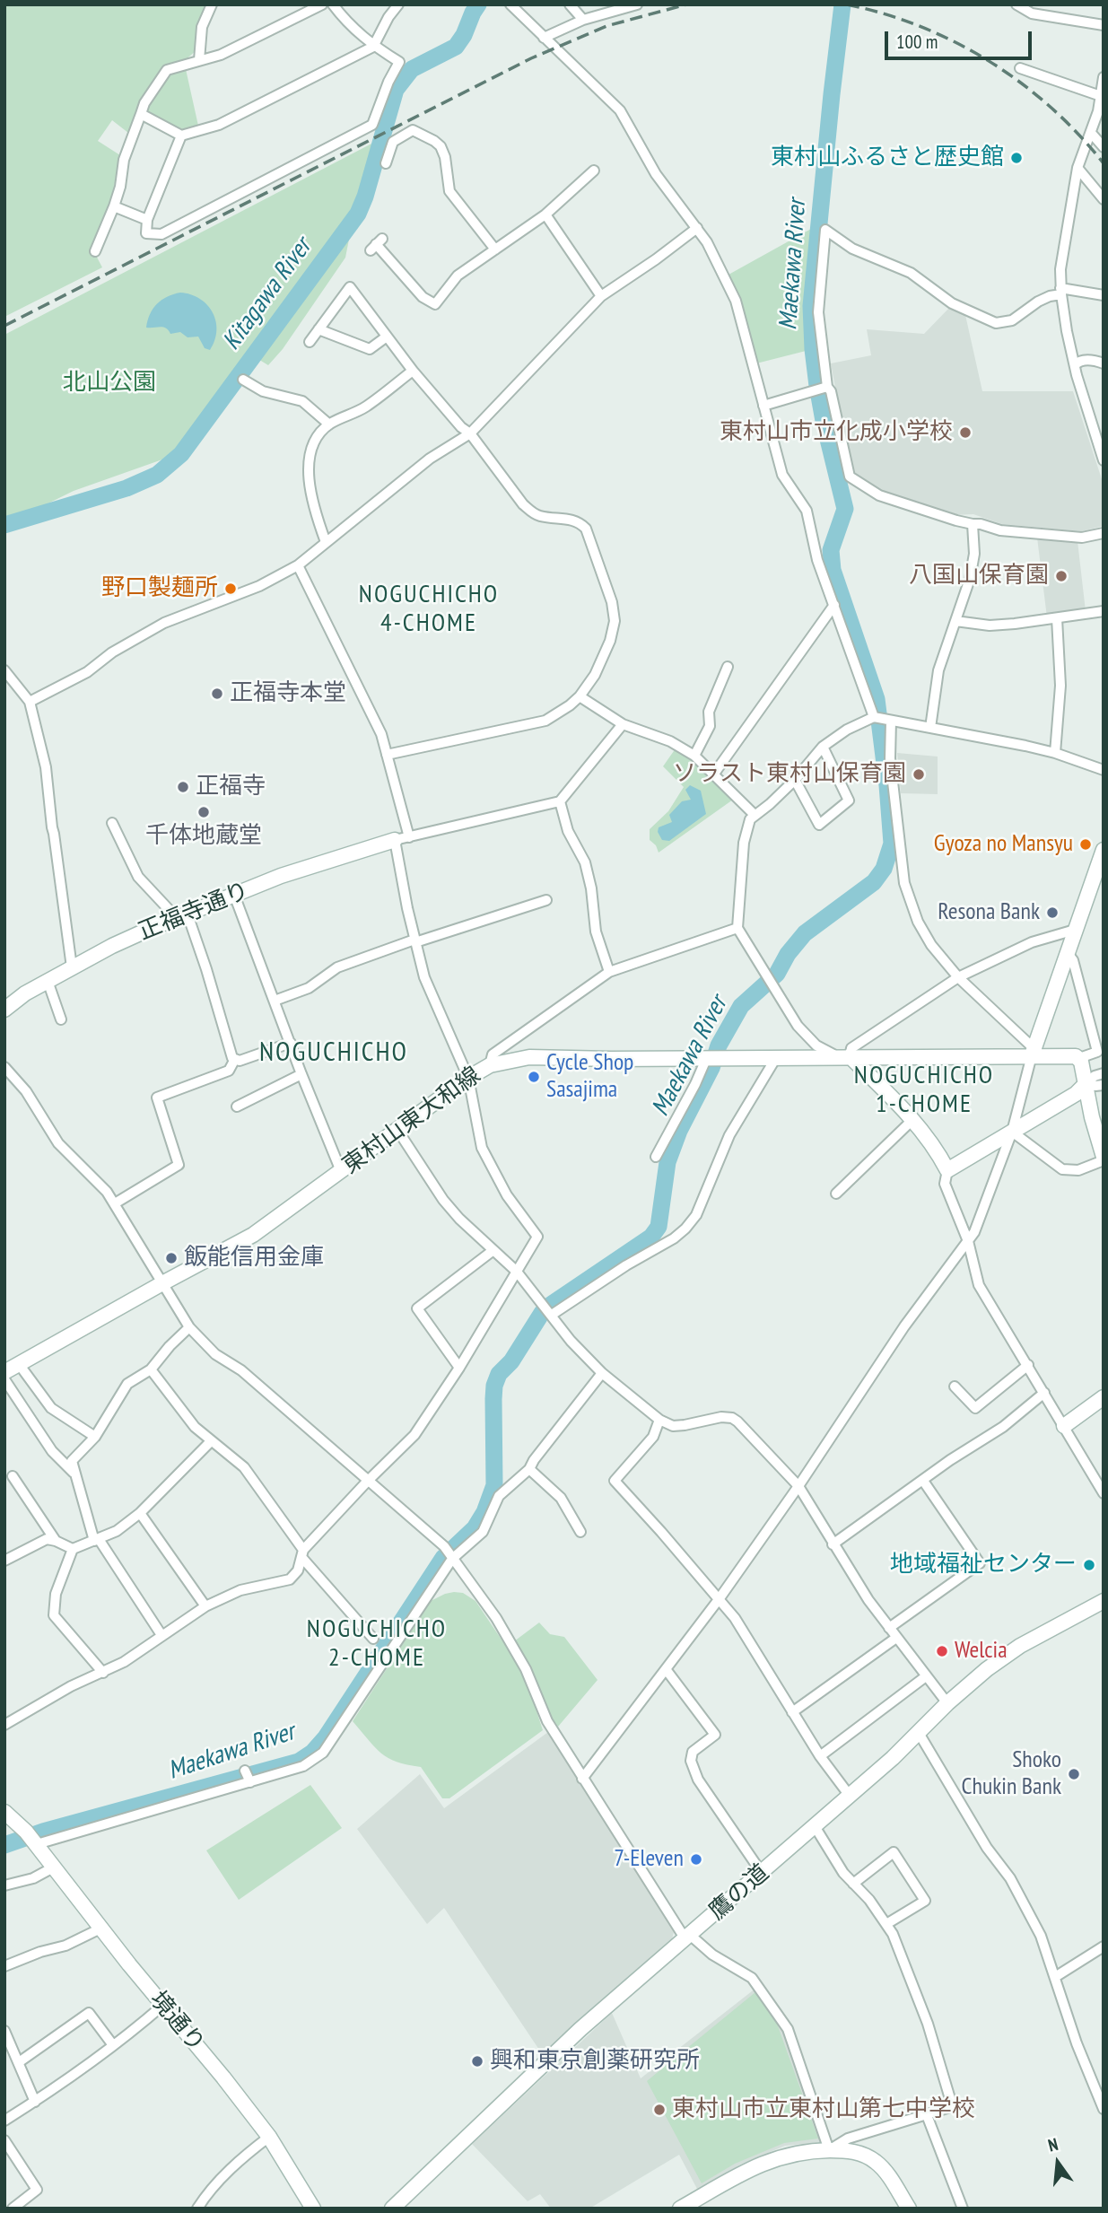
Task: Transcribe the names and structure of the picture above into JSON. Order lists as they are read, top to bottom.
{
  "streets": {
    "street": [
      "正福寺通り",
      "東村山東大和線",
      "鷹の道",
      "境通り"
    ]
  },
  "districts": [
    "NOGUCHICHO 4-CHOME",
    "NOGUCHICHO",
    "NOGUCHICHO 1-CHOME",
    "NOGUCHICHO 2-CHOME"
  ],
  "water": ["Maekawa River", "Kitagawa River"],
  "parks": ["北山公園"],
  "places": [
    "東村山ふるさと歴史館",
    "東村山市立化成小学校",
    "八国山保育園",
    "野口製麺所",
    "正福寺本堂",
    "ソラスト東村山保育園",
    "正福寺",
    "千体地蔵堂",
    "Gyoza no Mansyu",
    "Resona Bank",
    "Cycle Shop Sasajima",
    "飯能信用金庫",
    "地域福祉センター",
    "Welcia",
    "Shoko Chukin Bank",
    "7-Eleven",
    "興和東京創薬研究所",
    "東村山市立東村山第七中学校"
  ],
  "scale_bar": "100 m",
  "north": "top"
}
